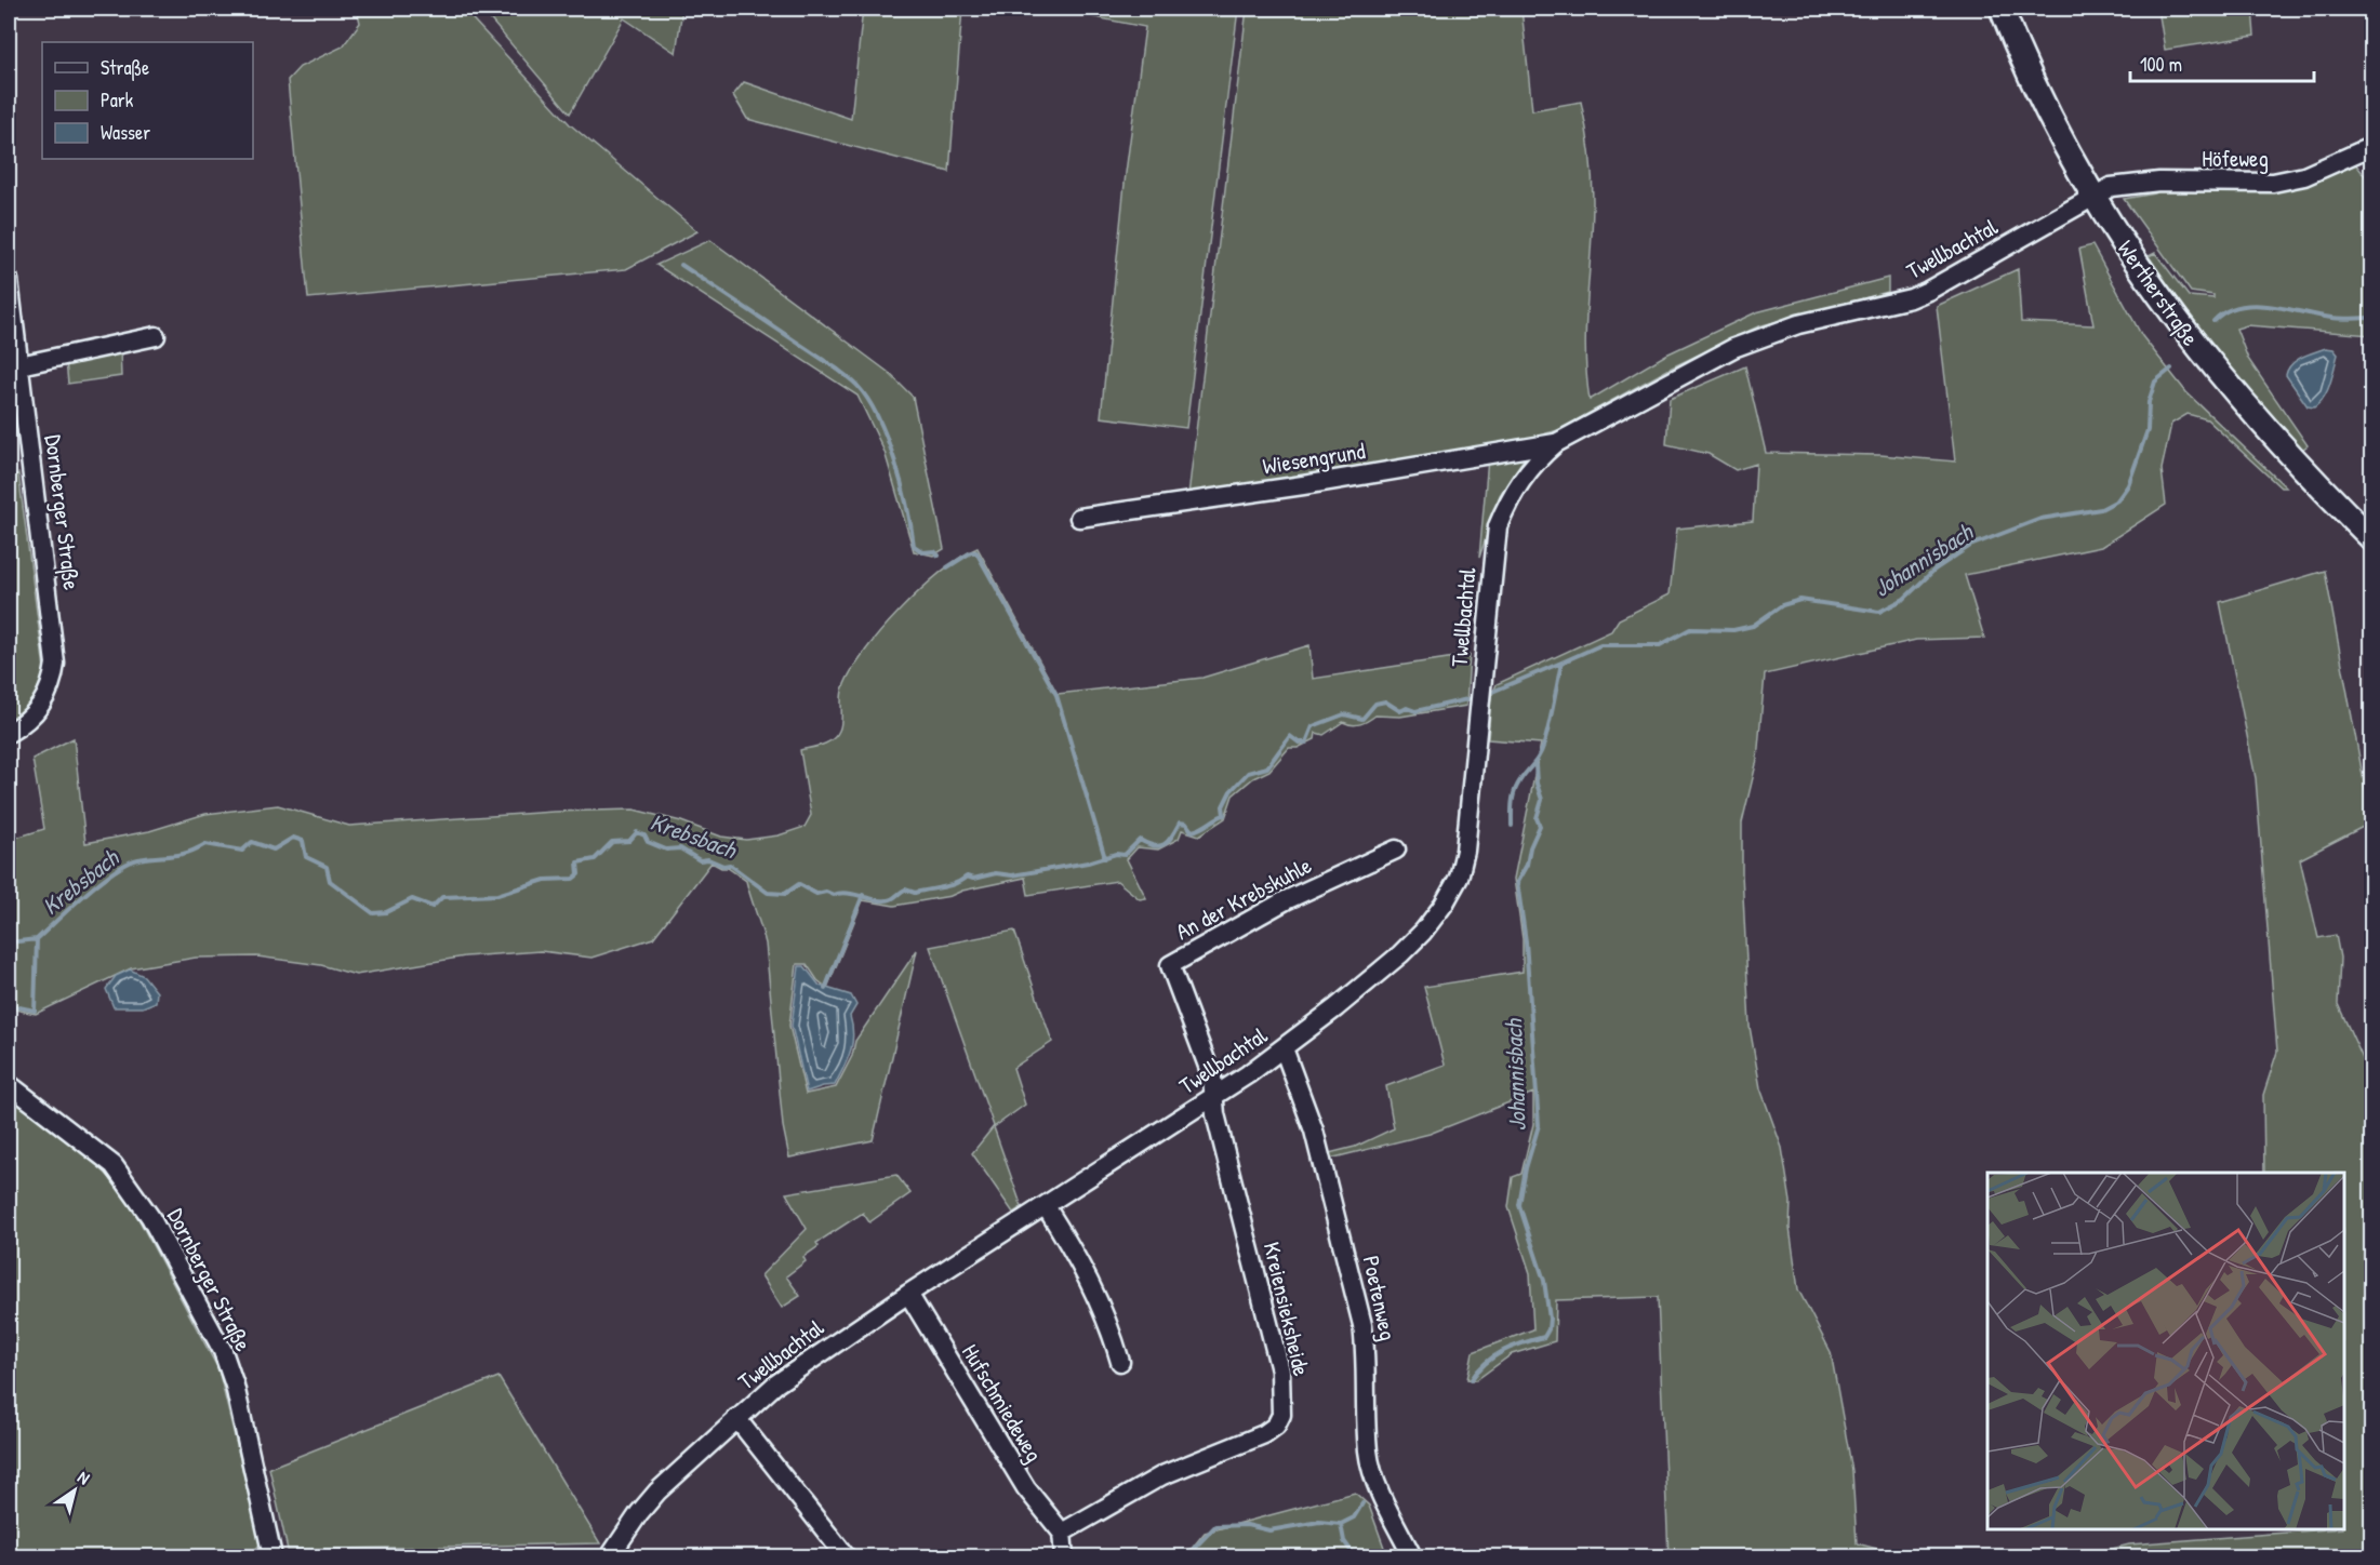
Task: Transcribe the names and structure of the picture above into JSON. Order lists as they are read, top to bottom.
{
  "streets": {
    "main road": ["Wertherstraße"],
    "street": [
      "Höfeweg",
      "Twellbachtal",
      "Wiesengrund",
      "Dornberger Straße",
      "An der Krebskuhle",
      "Poetenweg",
      "Kreiensieksheide",
      "Hufschmiedeweg"
    ]
  },
  "crossings": [
    ["Höfeweg", "Twellbachtal"],
    ["Höfeweg", "Wertherstraße"],
    ["Twellbachtal", "Wertherstraße"],
    ["Twellbachtal", "Wiesengrund"],
    ["Twellbachtal", "An der Krebskuhle"],
    ["Twellbachtal", "Poetenweg"],
    ["Twellbachtal", "Kreiensieksheide"],
    ["Twellbachtal", "Hufschmiedeweg"],
    ["An der Krebskuhle", "Kreiensieksheide"],
    ["Kreiensieksheide", "Hufschmiedeweg"]
  ],
  "water": ["Johannisbach", "Krebsbach"],
  "legend": ["Straße", "Park", "Wasser"],
  "scale_bar": "100 m",
  "north": "top right"
}
